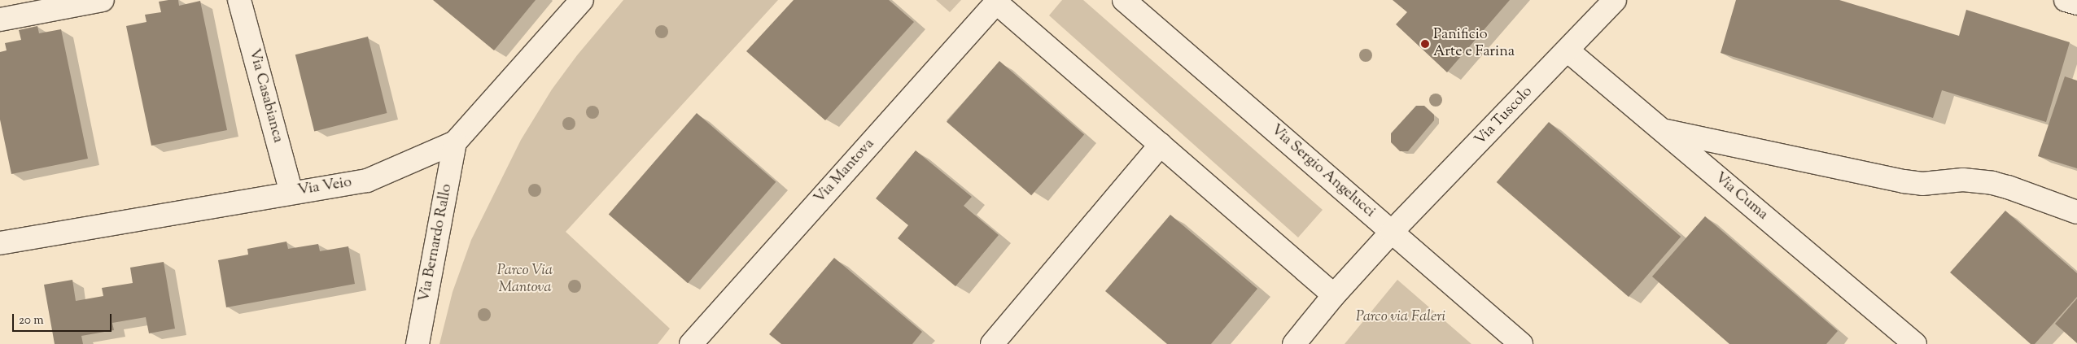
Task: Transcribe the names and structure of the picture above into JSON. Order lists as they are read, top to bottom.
{
  "streets": {
    "street": [
      "Via Casabianca",
      "Via Tuscolo",
      "Via Mantova",
      "Via Sergio Angelucci",
      "Via Veio",
      "Via Cuma",
      "Via Bernardo Rallo"
    ]
  },
  "crossings": [
    ["Via Casabianca", "Via Veio"],
    ["Via Tuscolo", "Via Sergio Angelucci"],
    ["Via Tuscolo", "Via Cuma"],
    ["Via Veio", "Via Bernardo Rallo"]
  ],
  "parks": ["Parco Via Mantova", "Parco via Faleri"],
  "places": ["Panificio Arte e Farina"],
  "scale_bar": "20 m"
}
